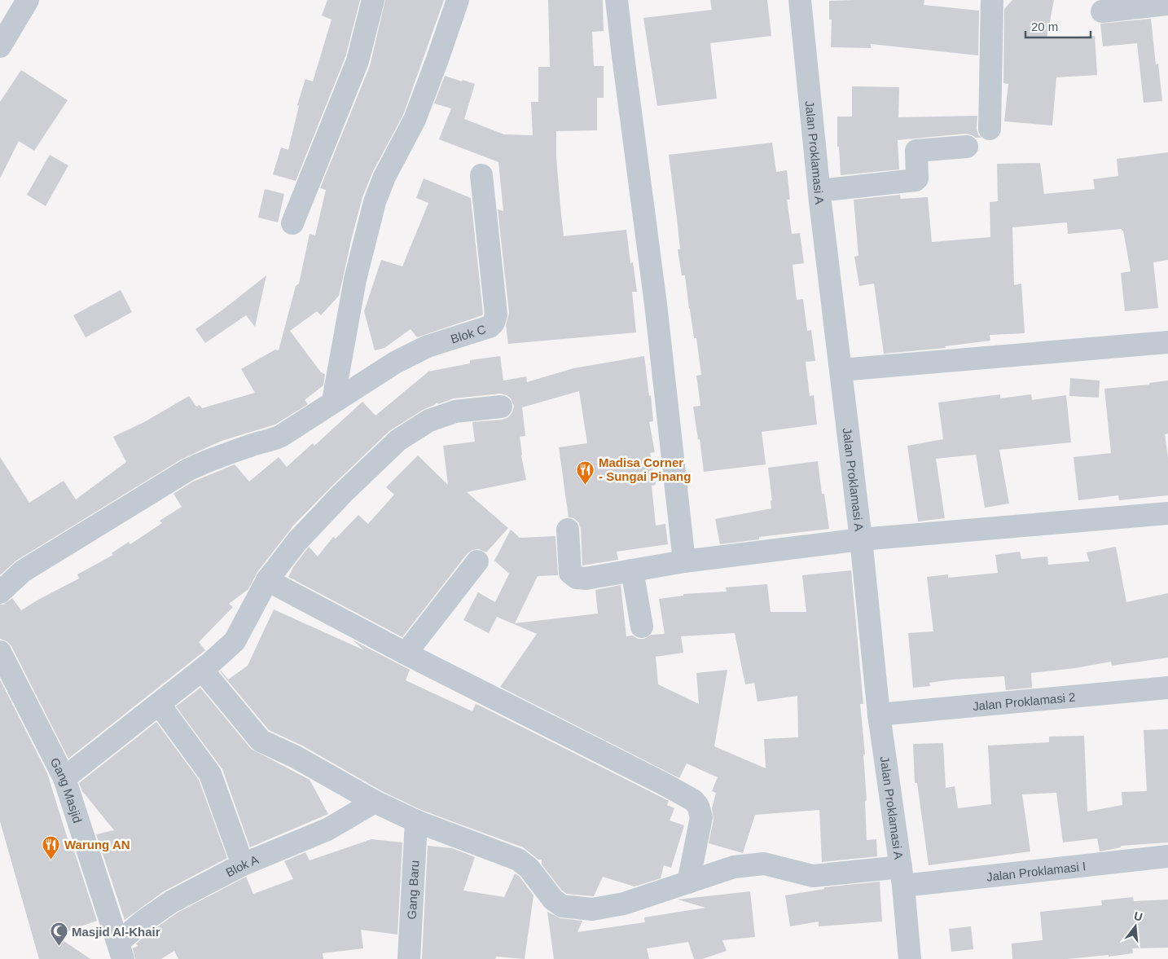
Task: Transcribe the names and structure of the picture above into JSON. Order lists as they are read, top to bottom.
{
  "streets": {
    "street": [
      "Jalan Proklamasi A",
      "Blok C",
      "Jalan Proklamasi 2",
      "Gang Masjid",
      "Blok A",
      "Jalan Proklamasi I",
      "Gang Baru"
    ]
  },
  "crossings": [
    ["Jalan Proklamasi A", "Jalan Proklamasi 2"],
    ["Jalan Proklamasi A", "Jalan Proklamasi I"],
    ["Gang Masjid", "Blok A"],
    ["Blok A", "Jalan Proklamasi I"],
    ["Jalan Proklamasi I", "Gang Baru"]
  ],
  "places": {
    "restaurant": ["Madisa Corner - Sungai Pinang", "Warung AN"],
    "mosque": ["Masjid Al-Khair"]
  },
  "scale_bar": "20 m",
  "north": "top"
}
